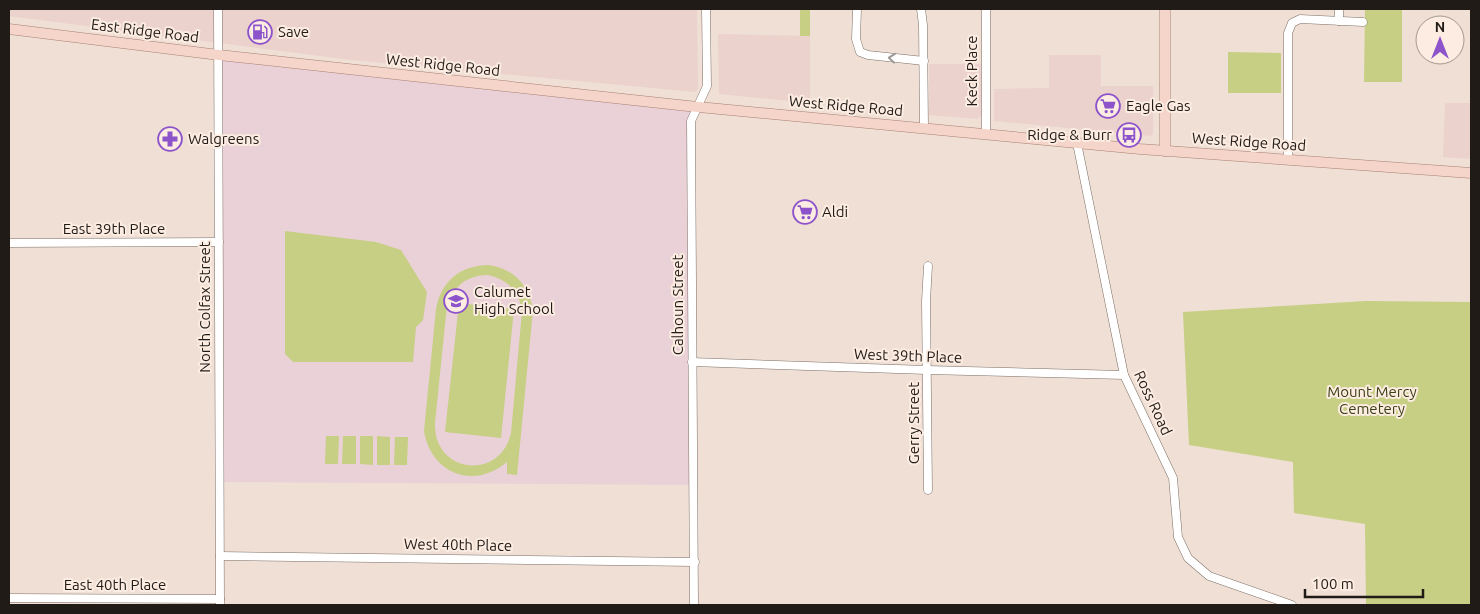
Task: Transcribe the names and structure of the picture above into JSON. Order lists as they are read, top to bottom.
{
  "streets": {
    "main road": ["East Ridge Road", "West Ridge Road"],
    "street": [
      "Keck Place",
      "East 39th Place",
      "Calhoun Street",
      "North Colfax Street",
      "West 39th Place",
      "Ross Road",
      "Gerry Street",
      "West 40th Place",
      "East 40th Place"
    ]
  },
  "crossings": [
    ["East Ridge Road", "West Ridge Road"],
    ["East Ridge Road", "North Colfax Street"],
    ["West Ridge Road", "Keck Place"],
    ["West Ridge Road", "Calhoun Street"],
    ["West Ridge Road", "North Colfax Street"],
    ["West Ridge Road", "Ross Road"],
    ["East 39th Place", "North Colfax Street"],
    ["Calhoun Street", "West 39th Place"],
    ["Calhoun Street", "West 40th Place"],
    ["North Colfax Street", "West 40th Place"],
    ["North Colfax Street", "East 40th Place"],
    ["West 39th Place", "Ross Road"],
    ["West 39th Place", "Gerry Street"]
  ],
  "parks": ["Mount Mercy Cemetery"],
  "places": {
    "fuel station": ["Save"],
    "supermarket": ["Eagle Gas", "Aldi"],
    "bus stop": ["Ridge & Burr"],
    "pharmacy": ["Walgreens"],
    "school or university": ["Calumet High School"]
  },
  "scale_bar": "100 m",
  "north": "top"
}
